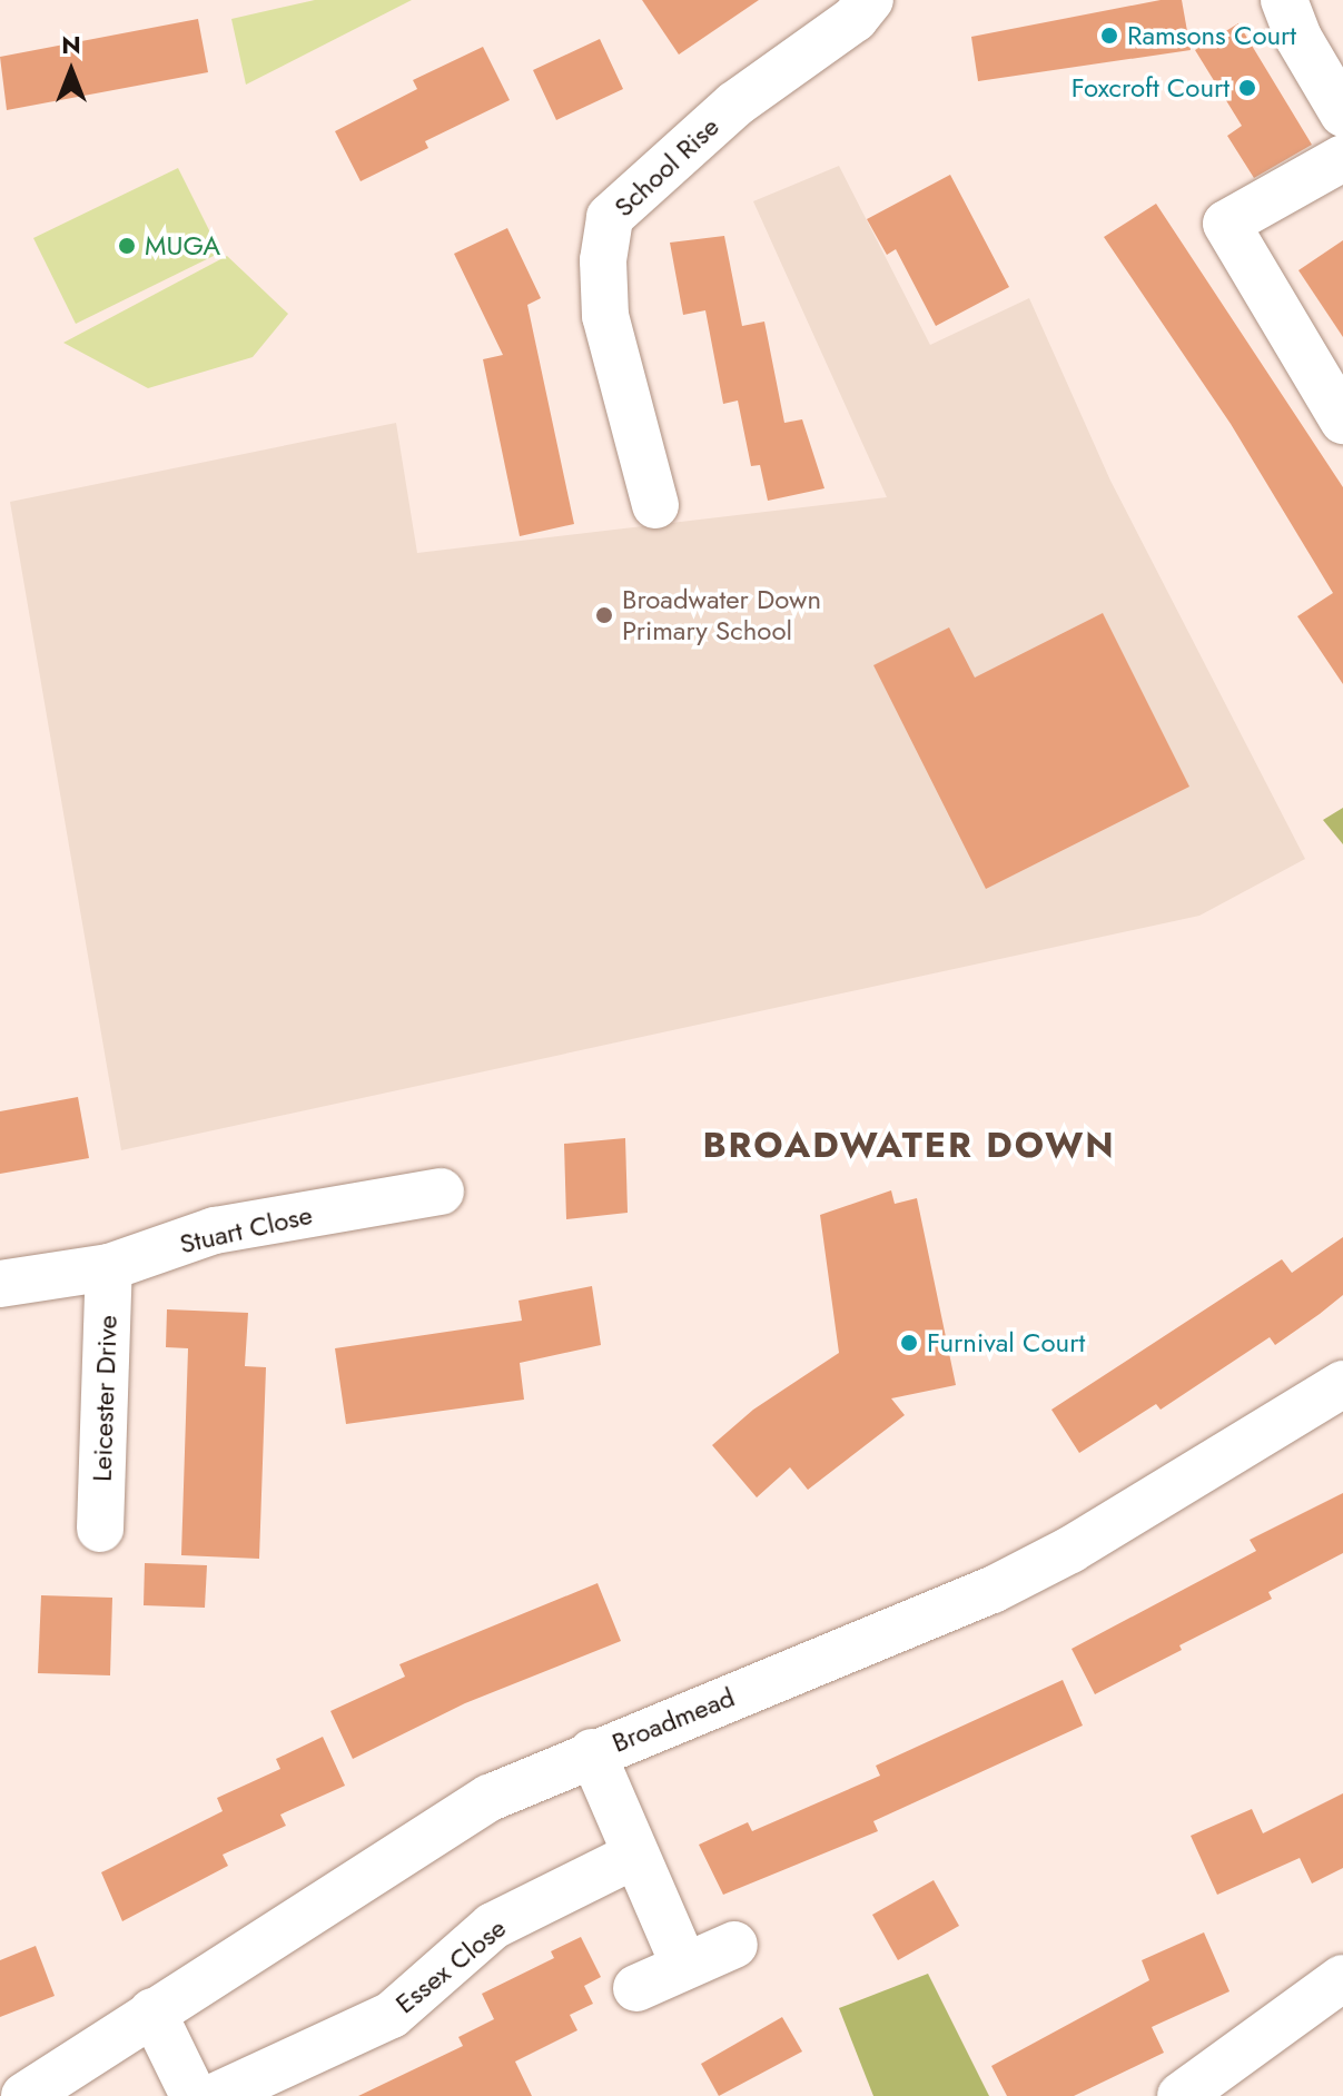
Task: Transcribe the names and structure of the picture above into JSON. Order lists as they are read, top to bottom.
{
  "streets": {
    "street": [
      "School Rise",
      "Stuart Close",
      "Leicester Drive",
      "Broadmead",
      "Essex Close"
    ]
  },
  "crossings": [
    ["Stuart Close", "Leicester Drive"]
  ],
  "districts": ["BROADWATER DOWN"],
  "places": [
    "Ramsons Court",
    "Foxcroft Court",
    "MUGA",
    "Broadwater Down Primary School",
    "Furnival Court"
  ],
  "north": "top"
}
